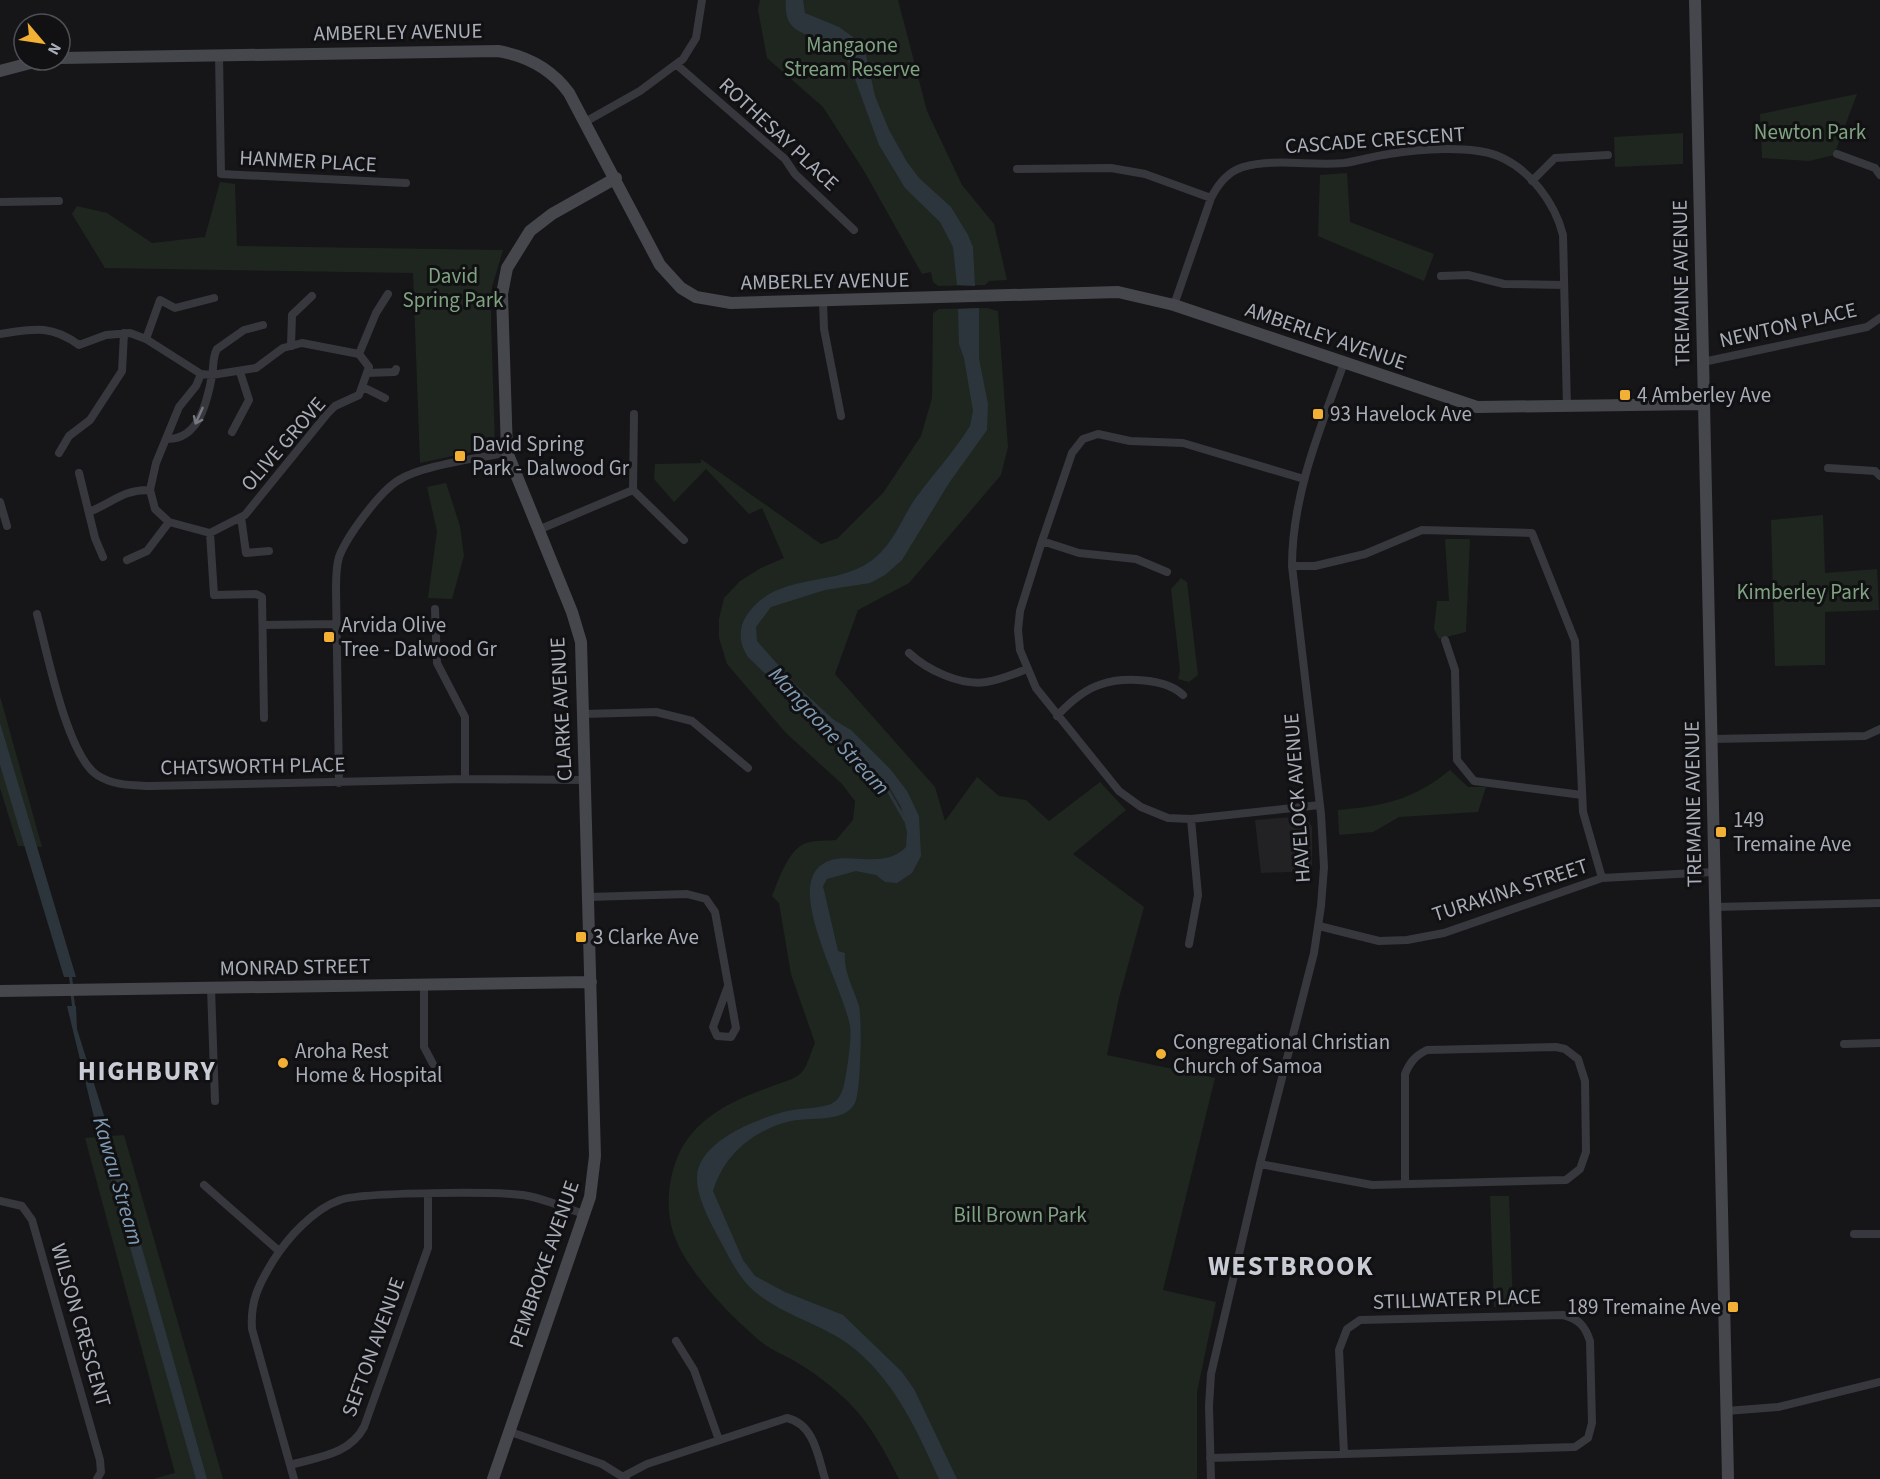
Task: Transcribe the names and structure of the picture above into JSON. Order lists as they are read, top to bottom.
{
  "streets": {
    "street": [
      "AMBERLEY AVENUE",
      "ROTHESAY PLACE",
      "CASCADE CRESCENT",
      "HANMER PLACE",
      "TREMAINE AVENUE",
      "NEWTON PLACE",
      "OLIVE GROVE",
      "CLARKE AVENUE",
      "CHATSWORTH PLACE",
      "HAVELOCK AVENUE",
      "TURAKINA STREET",
      "MONRAD STREET",
      "PEMBROKE AVENUE",
      "STILLWATER PLACE",
      "WILSON CRESCENT",
      "SEFTON AVENUE"
    ]
  },
  "crossings": [
    ["AMBERLEY AVENUE", "CASCADE CRESCENT"],
    ["AMBERLEY AVENUE", "HANMER PLACE"],
    ["AMBERLEY AVENUE", "TREMAINE AVENUE"],
    ["AMBERLEY AVENUE", "CLARKE AVENUE"],
    ["AMBERLEY AVENUE", "HAVELOCK AVENUE"],
    ["TREMAINE AVENUE", "NEWTON PLACE"],
    ["TREMAINE AVENUE", "TURAKINA STREET"],
    ["CLARKE AVENUE", "CHATSWORTH PLACE"],
    ["CLARKE AVENUE", "MONRAD STREET"],
    ["CLARKE AVENUE", "PEMBROKE AVENUE"],
    ["HAVELOCK AVENUE", "TURAKINA STREET"],
    ["HAVELOCK AVENUE", "STILLWATER PLACE"],
    ["MONRAD STREET", "PEMBROKE AVENUE"]
  ],
  "districts": ["HIGHBURY", "WESTBROOK"],
  "water": ["Mangaone Stream", "Kawau Stream"],
  "parks": [
    "Mangaone Stream Reserve",
    "Newton Park",
    "David Spring Park",
    "Kimberley Park",
    "Bill Brown Park"
  ],
  "places": {
    "transit": [
      "4 Amberley Ave",
      "93 Havelock Ave",
      "David Spring Park - Dalwood Gr",
      "Arvida Olive Tree - Dalwood Gr",
      "149 Tremaine Ave",
      "3 Clarke Ave",
      "189 Tremaine Ave"
    ],
    "other": ["Congregational Christian Church of Samoa", "Aroha Rest Home & Hospital"]
  },
  "north": "bottom right"
}
